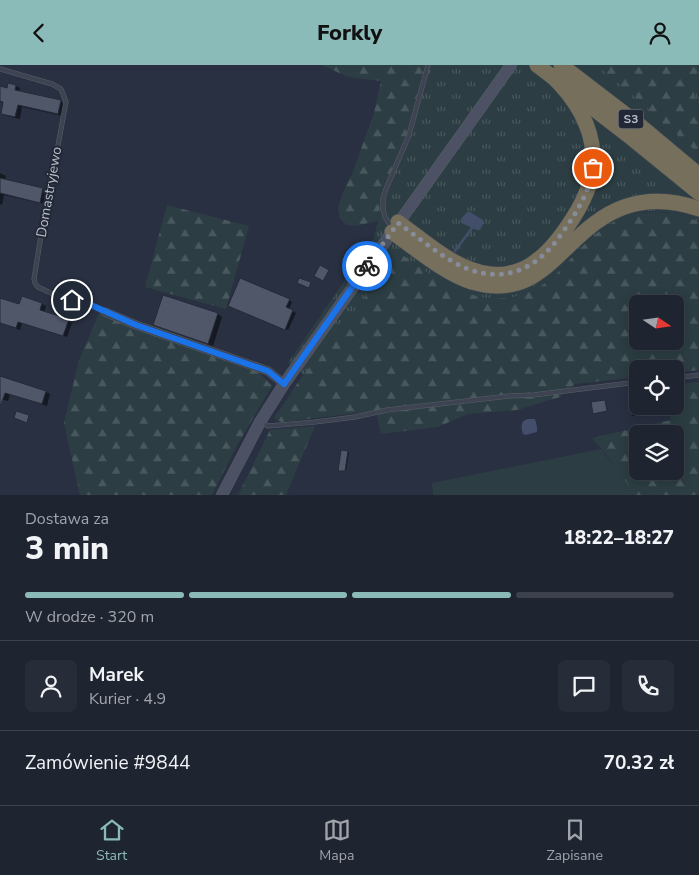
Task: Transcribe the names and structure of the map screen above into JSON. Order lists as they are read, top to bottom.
{
  "streets": {
    "highway": ["S3"],
    "lane": ["Domastryjewo"]
  },
  "north": "right",
  "page": {
    "header": "Forkly",
    "heading": ["3 min", "Dostawa za", "18:22–18:27"],
    "panel": [
      "Marek",
      "Kurier · 4.9",
      "Zamówienie #9844",
      "70.32 zł"
    ],
    "bar": "W drodze · 320 m",
    "tabs": ["Start", "Mapa", "Zapisane"]
  }
}
